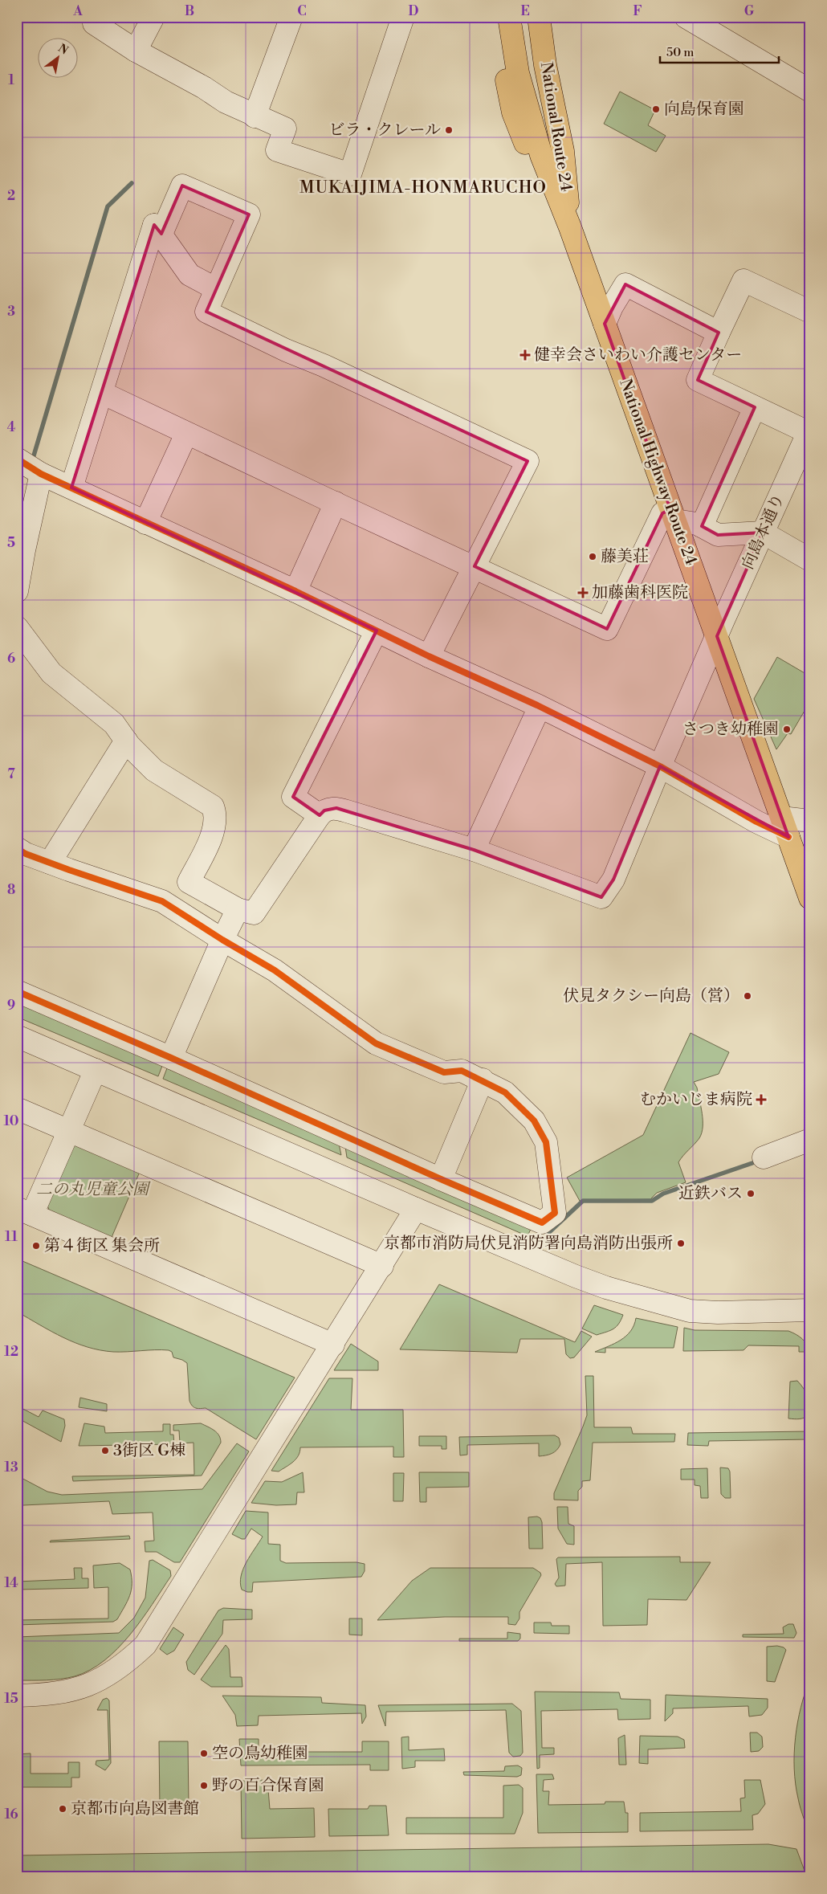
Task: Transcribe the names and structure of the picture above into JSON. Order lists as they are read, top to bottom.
{
  "streets": {
    "highway": ["National Route 24", "National Highway Route 24"],
    "street": ["向島本通り"]
  },
  "crossings": [
    ["National Route 24", "National Highway Route 24"],
    ["National Highway Route 24", "向島本通り"]
  ],
  "districts": ["MUKAIJIMA-HONMARUCHO"],
  "parks": ["二の丸児童公園"],
  "places": {
    "other": [
      "向島保育園",
      "ビラ・クレール",
      "藤美荘",
      "さつき幼稚園",
      "伏見タクシー向島（営）",
      "近鉄バス",
      "京都市消防局伏見消防署向島消防出張所",
      "第４街区 集会所",
      "3街区 G棟",
      "空の鳥幼稚園",
      "野の百合保育園",
      "京都市向島図書館"
    ],
    "health": ["健幸会さいわい介護センター", "加藤歯科医院", "むかいじま病院"]
  },
  "scale_bar": "50 m",
  "north": "top right",
  "grid": {
    "columns": [
      "A",
      "B",
      "C",
      "D",
      "E",
      "F",
      "G"
    ],
    "rows": [
      "1",
      "2",
      "3",
      "4",
      "5",
      "6",
      "7",
      "8",
      "9",
      "10",
      "11",
      "12",
      "13",
      "14",
      "15",
      "16"
    ]
  }
}
